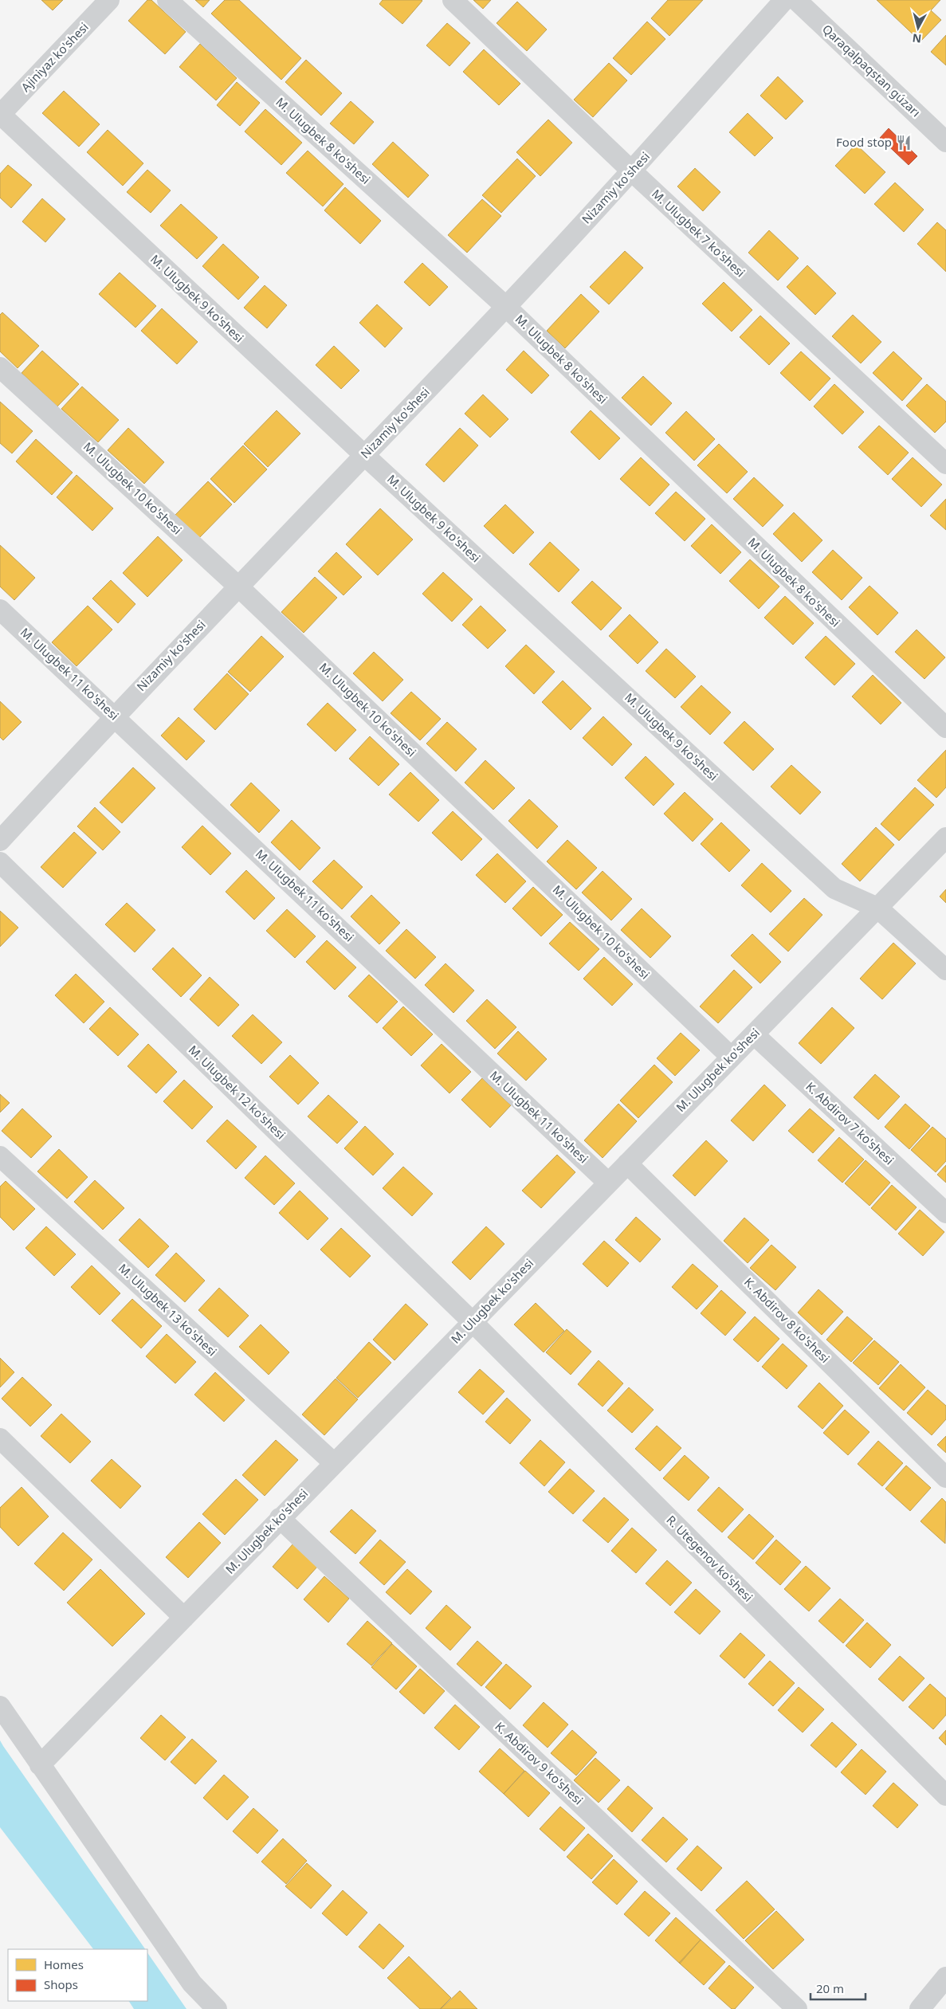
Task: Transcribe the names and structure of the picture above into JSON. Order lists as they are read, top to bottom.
{
  "streets": {
    "street": [
      "Ajiniyaz ko'shesi",
      "Qaraqalpaqstan gúzarı",
      "M. Ulugbek 8 ko'shesi",
      "Nizamiy ko'shesi",
      "M. Ulugbek 7 ko'shesi",
      "M. Ulugbek 9 ko'shesi",
      "M. Ulugbek 10 ko'shesi",
      "M. Ulugbek 11 ko'shesi",
      "M. Ulugbek ko'shesi",
      "M. Ulugbek 12 ko'shesi",
      "K. Abdirov 7 ko'shesi",
      "M. Ulugbek 13 ko'shesi",
      "K. Abdirov 8 ko'shesi",
      "R. Utegenov ko'shesi",
      "K. Abdirov 9 ko'shesi"
    ]
  },
  "crossings": [
    ["Ajiniyaz ko'shesi", "M. Ulugbek 9 ko'shesi"],
    ["M. Ulugbek 8 ko'shesi", "Nizamiy ko'shesi"],
    ["Nizamiy ko'shesi", "M. Ulugbek 7 ko'shesi"],
    ["Nizamiy ko'shesi", "M. Ulugbek 9 ko'shesi"],
    ["Nizamiy ko'shesi", "M. Ulugbek 10 ko'shesi"],
    ["Nizamiy ko'shesi", "M. Ulugbek 11 ko'shesi"],
    ["M. Ulugbek 9 ko'shesi", "M. Ulugbek ko'shesi"],
    ["M. Ulugbek 10 ko'shesi", "M. Ulugbek ko'shesi"],
    ["M. Ulugbek 11 ko'shesi", "M. Ulugbek ko'shesi"],
    ["M. Ulugbek ko'shesi", "M. Ulugbek 12 ko'shesi"],
    ["M. Ulugbek ko'shesi", "K. Abdirov 7 ko'shesi"],
    ["M. Ulugbek ko'shesi", "M. Ulugbek 13 ko'shesi"],
    ["M. Ulugbek ko'shesi", "K. Abdirov 8 ko'shesi"],
    ["M. Ulugbek ko'shesi", "R. Utegenov ko'shesi"],
    ["M. Ulugbek ko'shesi", "K. Abdirov 9 ko'shesi"],
    ["M. Ulugbek 12 ko'shesi", "R. Utegenov ko'shesi"]
  ],
  "places": {
    "restaurant": ["Food stop"]
  },
  "legend": ["Homes", "Shops"],
  "scale_bar": "20 m",
  "north": "bottom"
}
